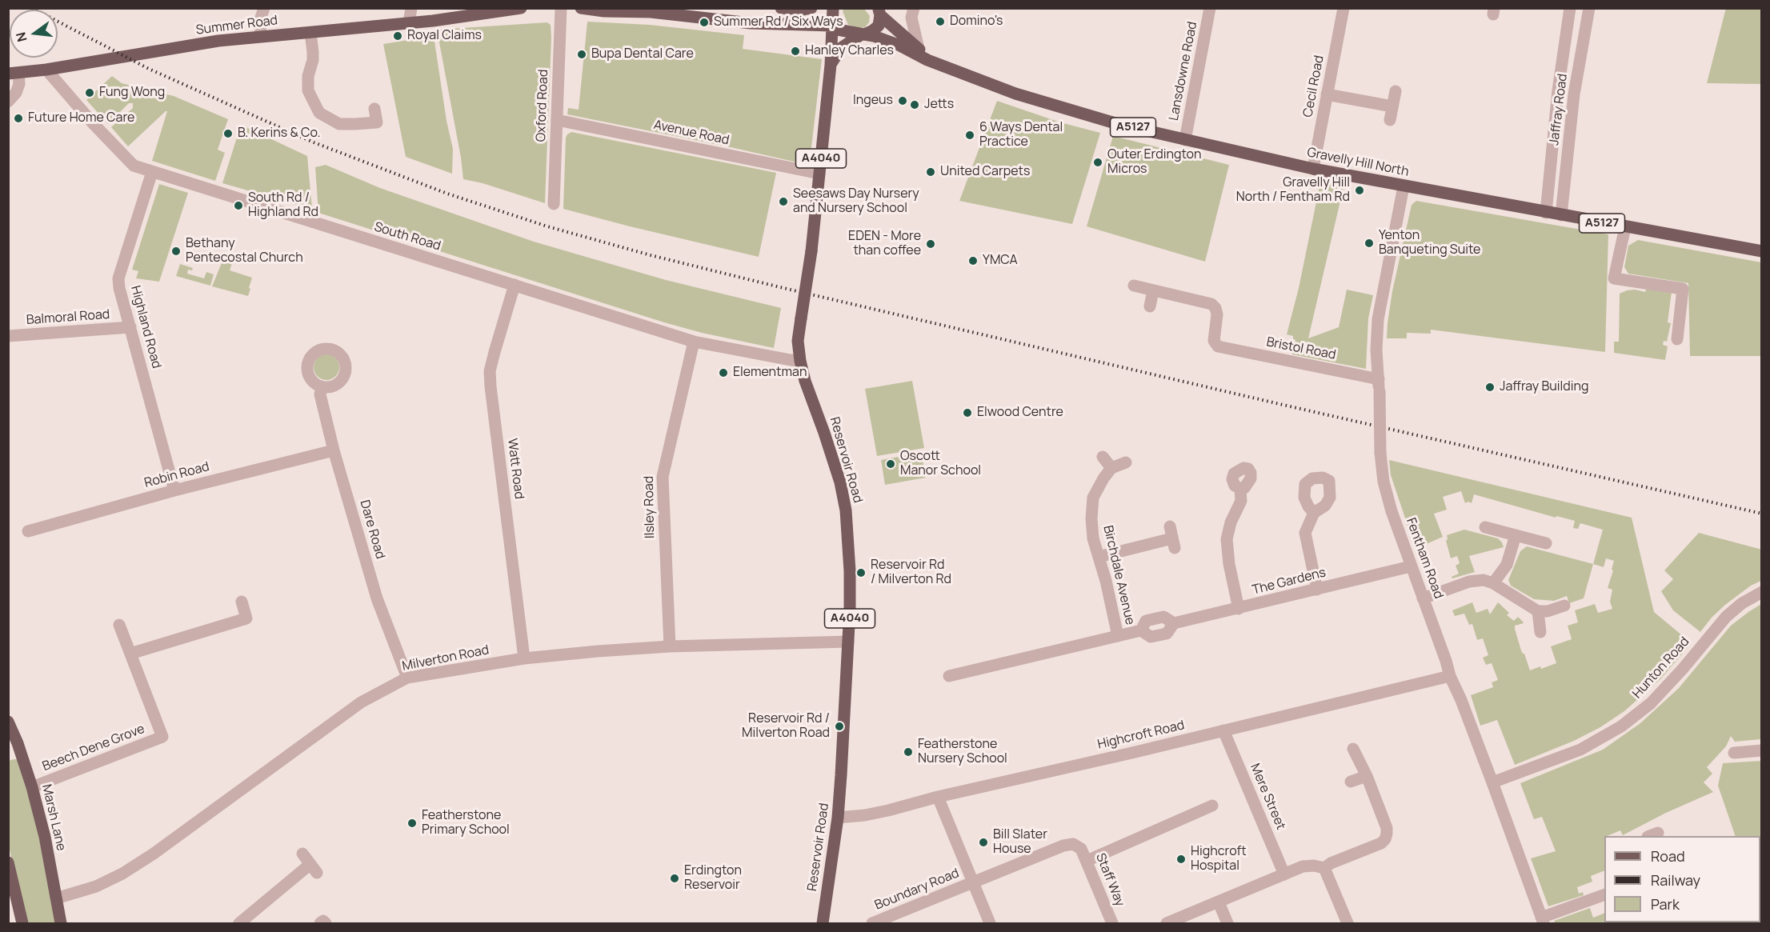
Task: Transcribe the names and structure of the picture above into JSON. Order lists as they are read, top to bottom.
{
  "streets": {
    "main road": [
      "Summer Road",
      "A5127",
      "A4040",
      "Gravelly Hill North",
      "Reservoir Road",
      "Marsh Lane"
    ],
    "street": [
      "Lansdowne Road",
      "Cecil Road",
      "Oxford Road",
      "Jaffray Road",
      "Avenue Road",
      "South Road",
      "Balmoral Road",
      "Highland Road",
      "Bristol Road",
      "Watt Road",
      "Robin Road",
      "Ilsley Road",
      "Dare Road",
      "Fentham Road",
      "Birchdale Avenue",
      "The Gardens",
      "Milverton Road",
      "Hunton Road",
      "Highcroft Road",
      "Beech Dene Grove",
      "Mere Street",
      "Staff Way",
      "Boundary Road"
    ]
  },
  "crossings": [
    ["Summer Road", "South Road"],
    ["Lansdowne Road", "Gravelly Hill North"],
    ["Cecil Road", "Gravelly Hill North"],
    ["Oxford Road", "Avenue Road"],
    ["Jaffray Road", "Gravelly Hill North"],
    ["Avenue Road", "Reservoir Road"],
    ["Gravelly Hill North", "Reservoir Road"],
    ["Gravelly Hill North", "Fentham Road"],
    ["South Road", "Highland Road"],
    ["South Road", "Reservoir Road"],
    ["South Road", "Watt Road"],
    ["South Road", "Ilsley Road"],
    ["Balmoral Road", "Highland Road"],
    ["Highland Road", "Robin Road"],
    ["Bristol Road", "Fentham Road"],
    ["Reservoir Road", "Milverton Road"],
    ["Reservoir Road", "Highcroft Road"],
    ["Watt Road", "Milverton Road"],
    ["Robin Road", "Dare Road"],
    ["Ilsley Road", "Milverton Road"],
    ["Dare Road", "Milverton Road"],
    ["Fentham Road", "The Gardens"],
    ["Fentham Road", "Hunton Road"],
    ["Fentham Road", "Highcroft Road"],
    ["Birchdale Avenue", "The Gardens"],
    ["Milverton Road", "Marsh Lane"],
    ["Highcroft Road", "Mere Street"],
    ["Beech Dene Grove", "Marsh Lane"],
    ["Staff Way", "Boundary Road"]
  ],
  "places": [
    "Domino's",
    "Summer Rd / Six Ways",
    "Royal Claims",
    "Hanley Charles",
    "Bupa Dental Care",
    "Fung Wong",
    "Ingeus",
    "Jetts",
    "Future Home Care",
    "B. Kerins & Co.",
    "6 Ways Dental Practice",
    "Outer Erdington Micros",
    "United Carpets",
    "Gravelly Hill North / Fentham Rd",
    "Seesaws Day Nursery and Nursery School",
    "South Rd / Highland Rd",
    "Yenton Banqueting Suite",
    "EDEN - More than coffee",
    "Bethany Pentecostal Church",
    "YMCA",
    "Elementman",
    "Jaffray Building",
    "Elwood Centre",
    "Oscott Manor School",
    "Reservoir Rd / Milverton Rd",
    "Reservoir Rd / Milverton Road",
    "Featherstone Nursery School",
    "Featherstone Primary School",
    "Bill Slater House",
    "Highcroft Hospital",
    "Erdington Reservoir"
  ],
  "legend": ["Road", "Railway", "Park"],
  "north": "left"
}
